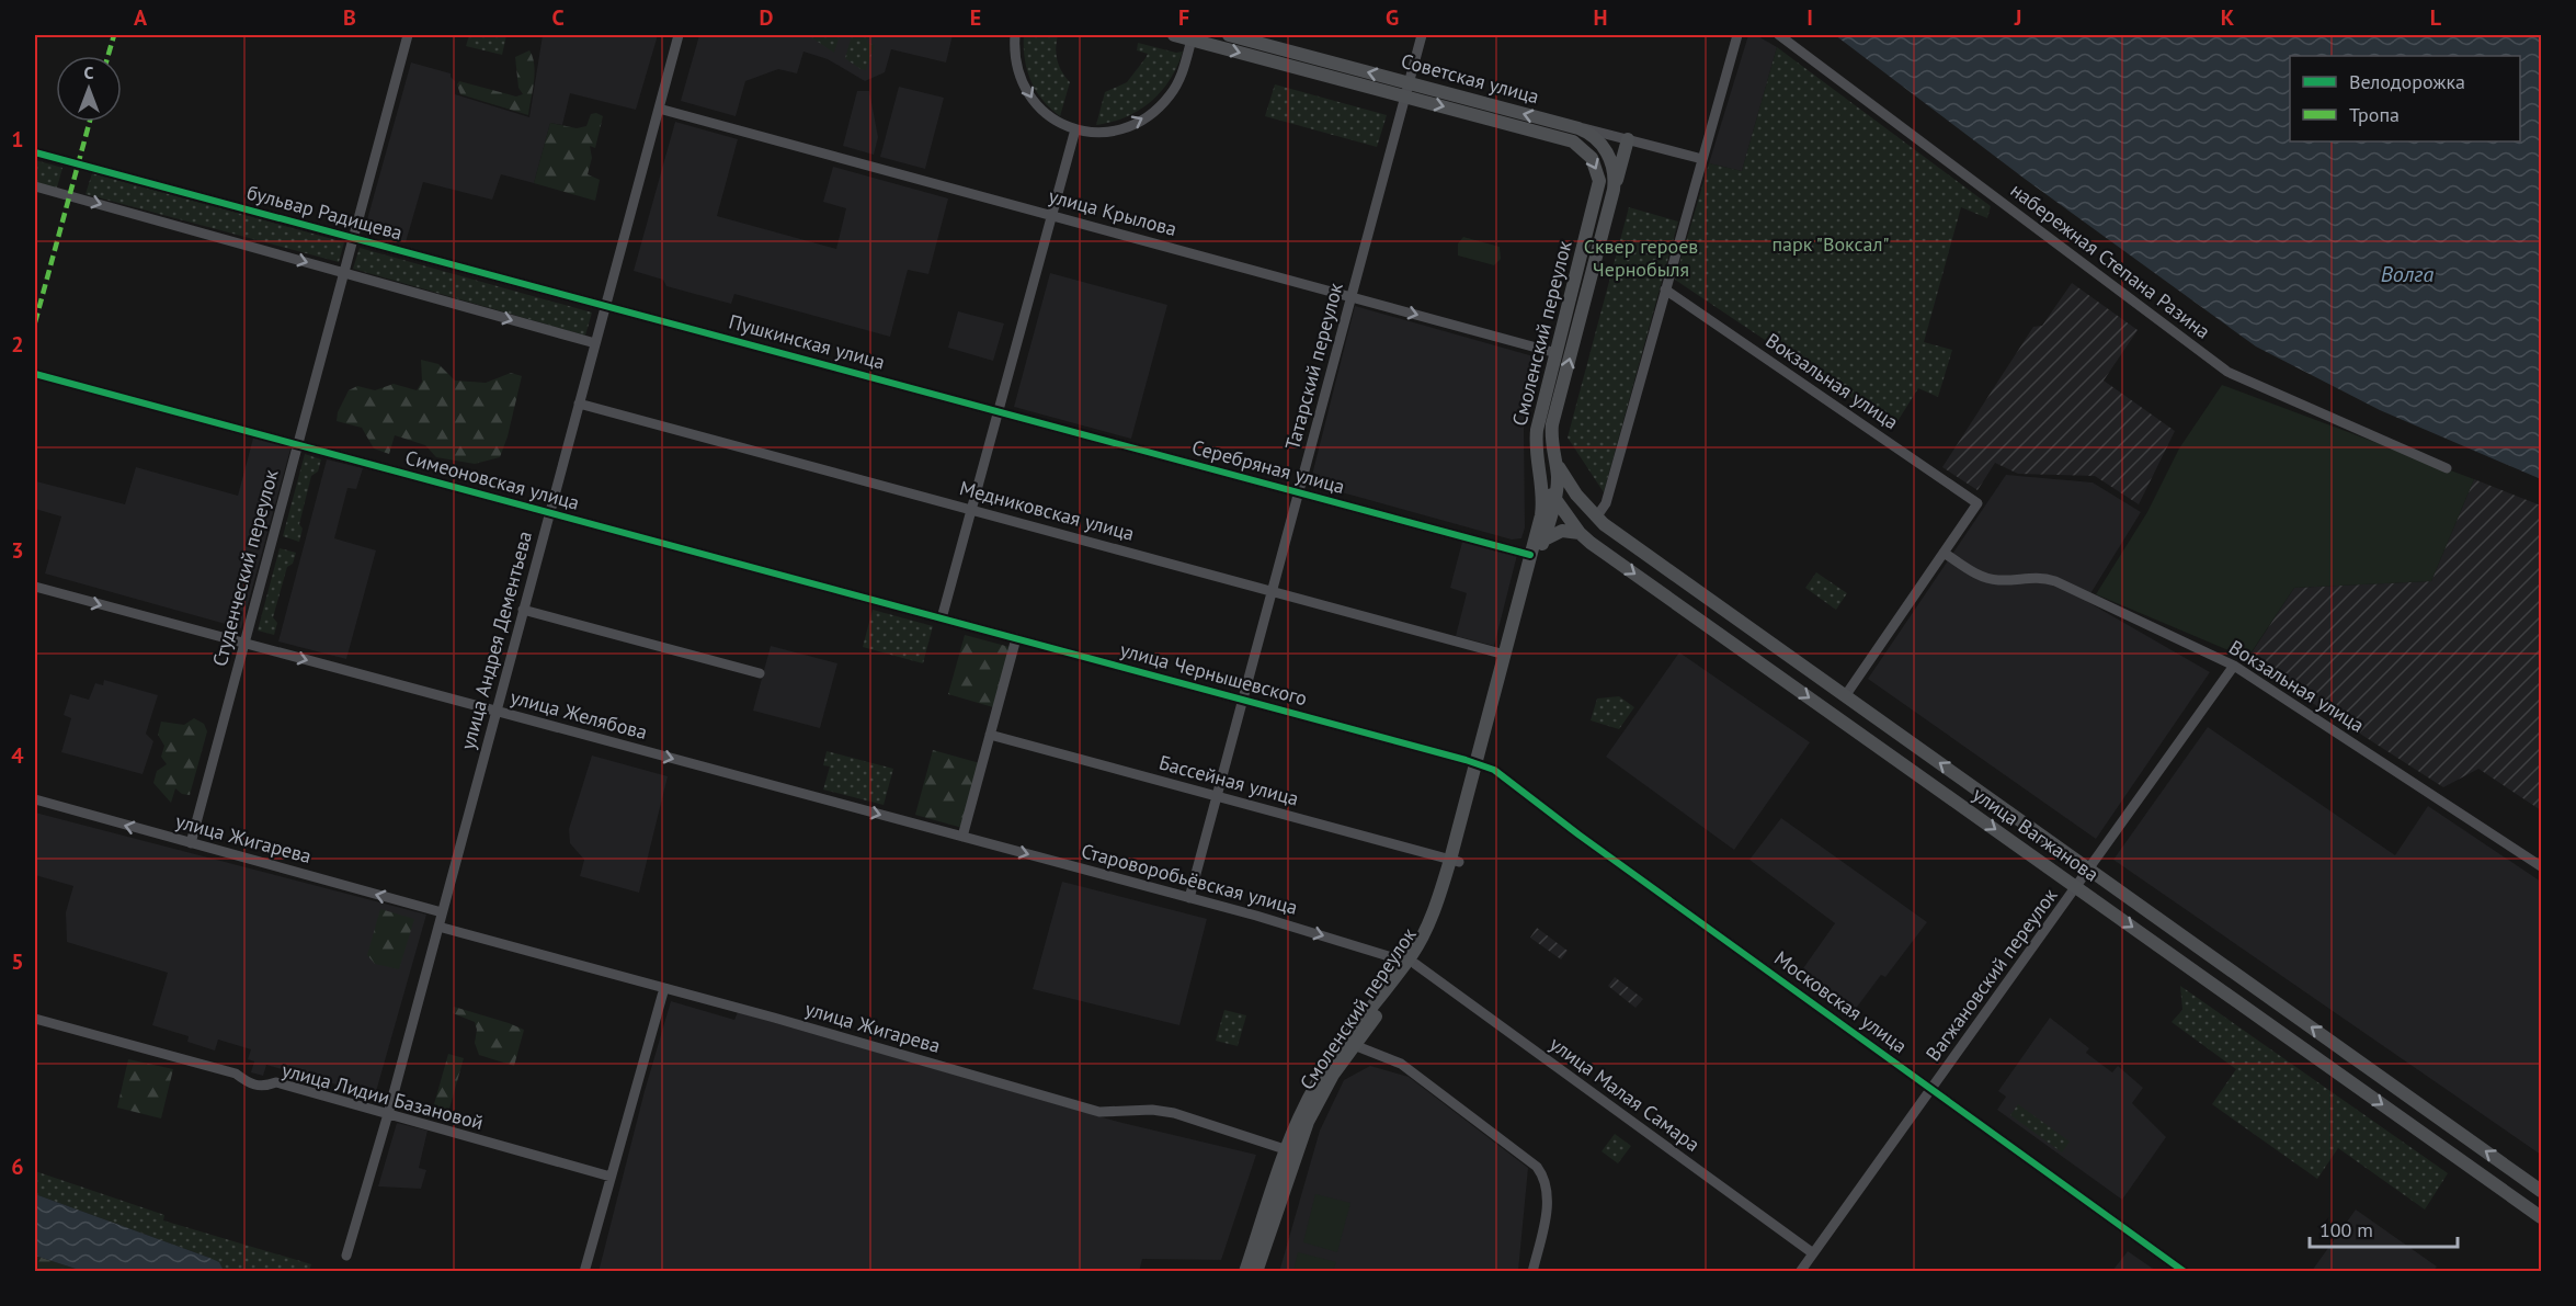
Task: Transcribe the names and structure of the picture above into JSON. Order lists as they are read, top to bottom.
{
  "streets": {
    "main road": ["Советская улица", "Смоленский переулок", "улица Вагжанова"],
    "street": [
      "бульвар Радищева",
      "улица Крылова",
      "набережная Степана Разина",
      "Пушкинская улица",
      "Татарский переулок",
      "Вокзальная улица",
      "Серебряная улица",
      "Симеоновская улица",
      "Медниковская улица",
      "Студенческий переулок",
      "улица Андрея Дементьева",
      "улица Чернышевского",
      "улица Желябова",
      "Бассейная улица",
      "улица Жигарева",
      "Староворобьёвская улица",
      "Вагжановский переулок",
      "Московская улица",
      "улица Малая Самара",
      "улица Лидии Базановой"
    ]
  },
  "crossings": [
    ["Советская улица", "Смоленский переулок"],
    ["Советская улица", "Татарский переулок"],
    ["бульвар Радищева", "Пушкинская улица"],
    ["бульвар Радищева", "Студенческий переулок"],
    ["бульвар Радищева", "улица Андрея Дементьева"],
    ["улица Крылова", "Смоленский переулок"],
    ["улица Крылова", "Татарский переулок"],
    ["улица Крылова", "улица Андрея Дементьева"],
    ["Смоленский переулок", "Серебряная улица"],
    ["Смоленский переулок", "Медниковская улица"],
    ["Смоленский переулок", "улица Чернышевского"],
    ["Смоленский переулок", "Бассейная улица"],
    ["Смоленский переулок", "улица Вагжанова"],
    ["Смоленский переулок", "улица Жигарева"],
    ["Смоленский переулок", "Староворобьёвская улица"],
    ["Смоленский переулок", "Московская улица"],
    ["Смоленский переулок", "улица Малая Самара"],
    ["Пушкинская улица", "Серебряная улица"],
    ["Пушкинская улица", "улица Андрея Дементьева"],
    ["Татарский переулок", "Серебряная улица"],
    ["Татарский переулок", "Медниковская улица"],
    ["Татарский переулок", "улица Чернышевского"],
    ["Татарский переулок", "Бассейная улица"],
    ["Татарский переулок", "Староворобьёвская улица"],
    ["Вокзальная улица", "Вагжановский переулок"],
    ["Симеоновская улица", "Студенческий переулок"],
    ["Симеоновская улица", "улица Андрея Дементьева"],
    ["Симеоновская улица", "улица Чернышевского"],
    ["Медниковская улица", "улица Андрея Дементьева"],
    ["Студенческий переулок", "улица Желябова"],
    ["Студенческий переулок", "улица Жигарева"],
    ["улица Андрея Дементьева", "улица Желябова"],
    ["улица Андрея Дементьева", "улица Жигарева"],
    ["улица Андрея Дементьева", "улица Лидии Базановой"],
    ["улица Чернышевского", "Московская улица"],
    ["улица Желябова", "Староворобьёвская улица"],
    ["улица Вагжанова", "Вагжановский переулок"],
    ["Староворобьёвская улица", "улица Малая Самара"],
    ["Вагжановский переулок", "Московская улица"],
    ["Вагжановский переулок", "улица Малая Самара"]
  ],
  "one_way": ["улица Желябова", "Староворобьёвская улица"],
  "water": ["Волга"],
  "parks": ["парк \"Воксал\"", "Сквер героев Чернобыля"],
  "legend": ["Велодорожка", "Тропа"],
  "scale_bar": "100 m",
  "north": "top",
  "grid": {
    "columns": [
      "A",
      "B",
      "C",
      "D",
      "E",
      "F",
      "G",
      "H",
      "I",
      "J",
      "K",
      "L"
    ],
    "rows": [
      "1",
      "2",
      "3",
      "4",
      "5",
      "6"
    ]
  }
}
